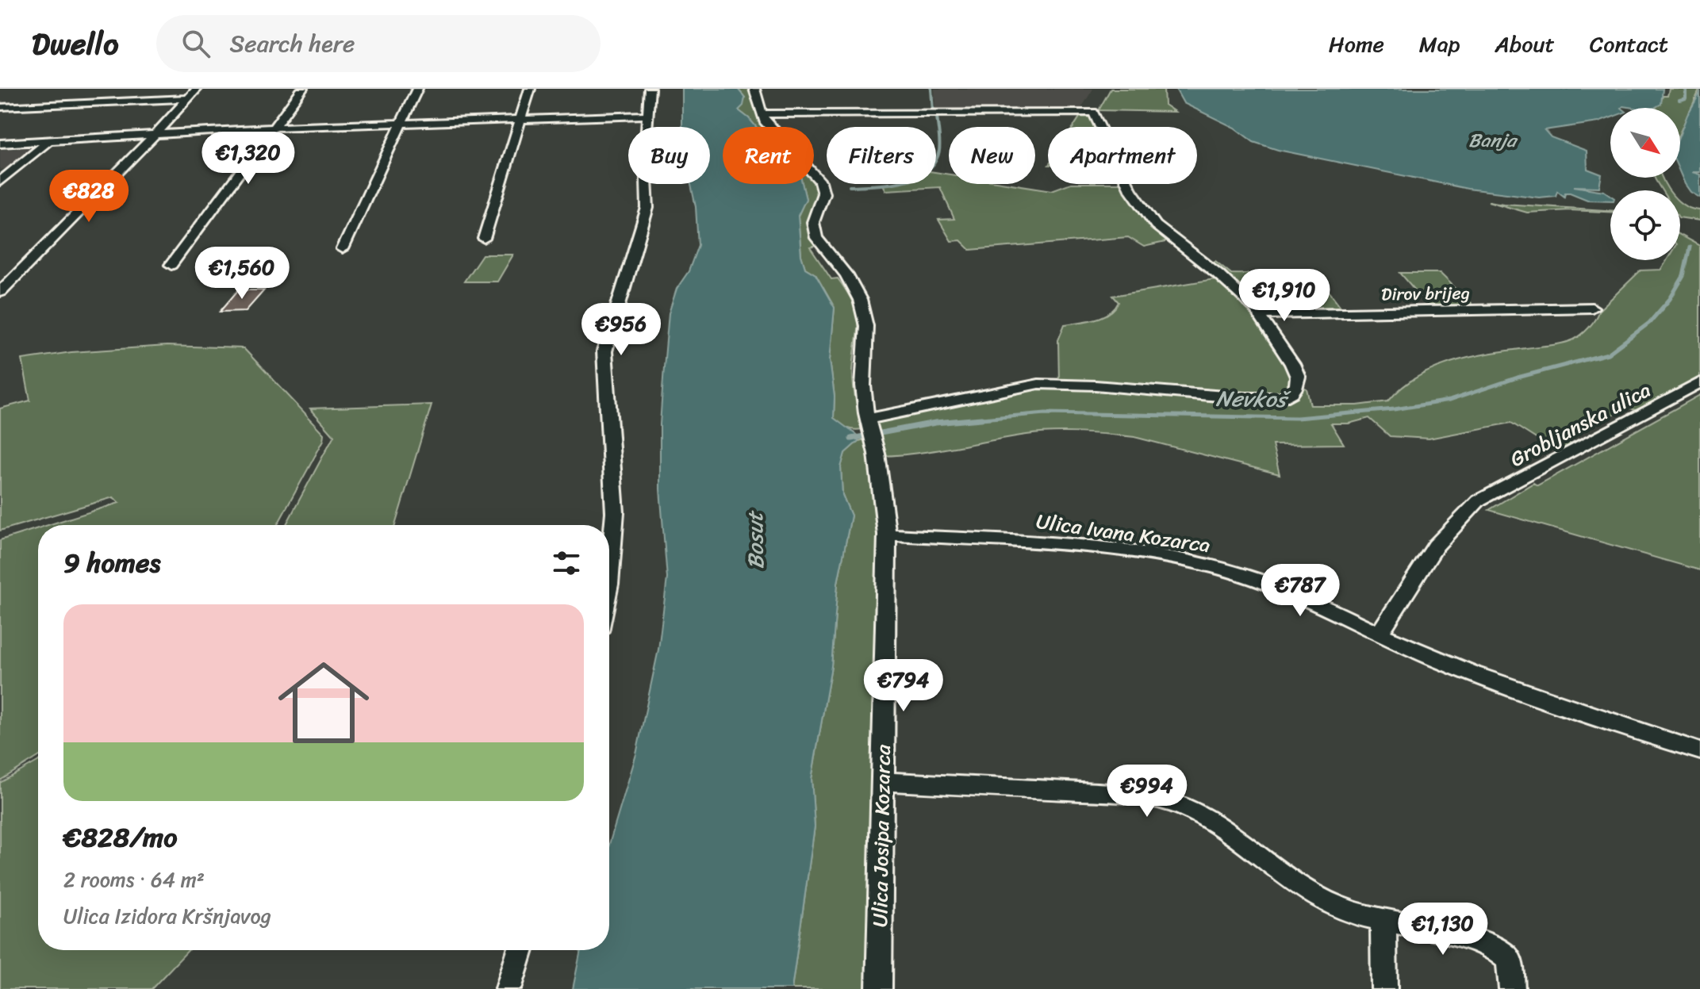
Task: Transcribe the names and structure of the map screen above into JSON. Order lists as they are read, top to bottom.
{
  "streets": {
    "street": [
      "Dirov brijeg",
      "Grobljanska ulica",
      "Ulica Ivana Kozarca",
      "Ulica Josipa Kozarca"
    ]
  },
  "crossings": [
    ["Grobljanska ulica", "Ulica Ivana Kozarca"],
    ["Ulica Ivana Kozarca", "Ulica Josipa Kozarca"]
  ],
  "water": ["Banja", "Nevkoš", "Bosut"],
  "north": "bottom right",
  "page": {
    "header": "Dwello",
    "search": "Search here",
    "nav": [
      "Home",
      "Map",
      "About",
      "Contact"
    ],
    "chip": [
      "Buy",
      "Rent",
      "Filters",
      "New",
      "Apartment"
    ],
    "price": [
      "€1,320",
      "€828",
      "€1,560",
      "€1,910",
      "€956",
      "€787",
      "€794",
      "€994",
      "€1,130"
    ],
    "heading": "9 homes",
    "list": [
      {
        "name": "€828/mo",
        "note": "2 rooms · 64 m² · Ulica Izidora Kršnjavog"
      }
    ]
  }
}
